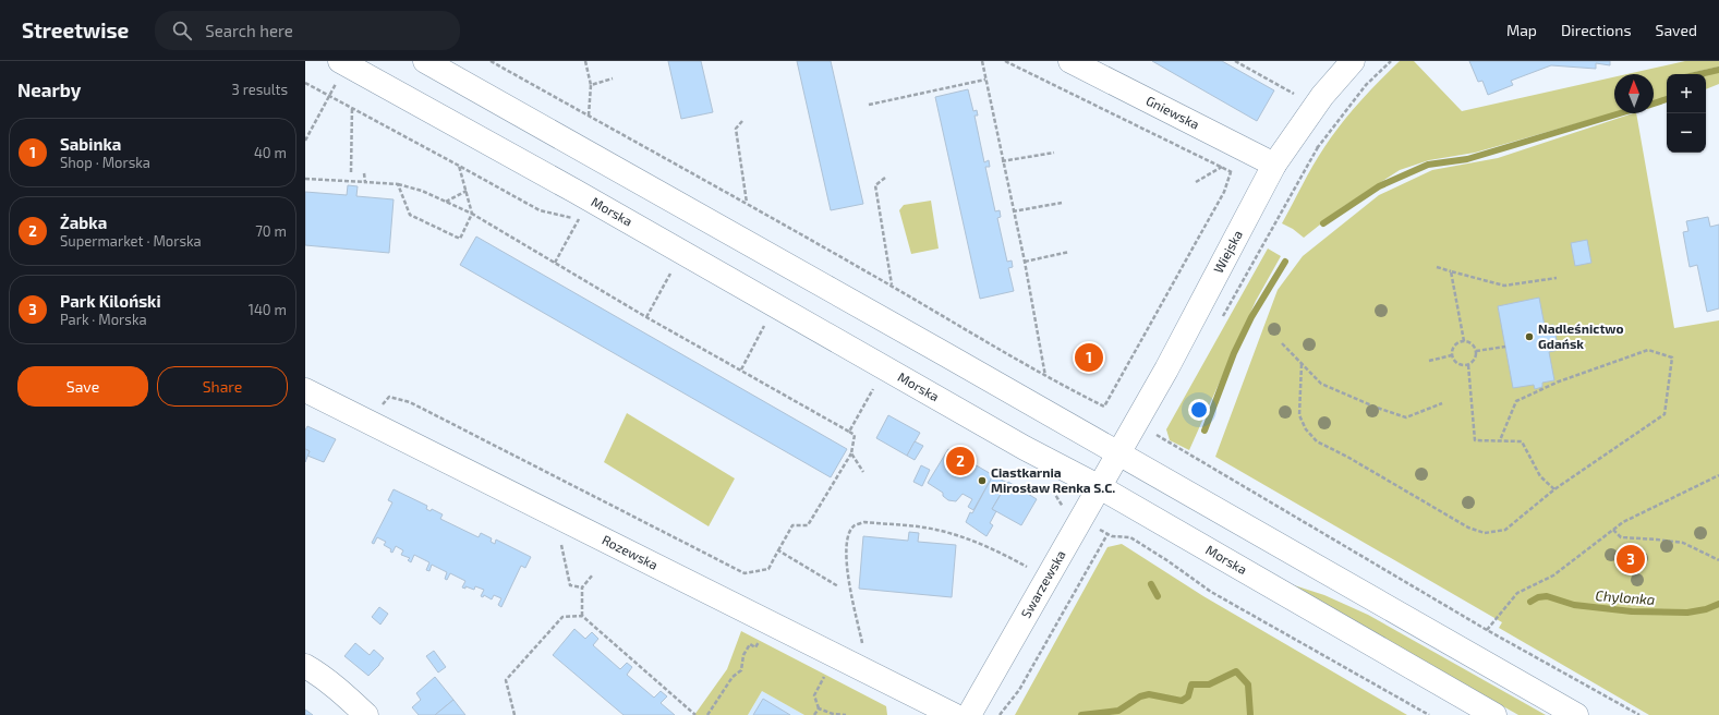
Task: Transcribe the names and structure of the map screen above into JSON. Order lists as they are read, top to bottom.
{
  "streets": {
    "main road": [
      "Gniewska",
      "Morska",
      "Wiejska",
      "Rozewska",
      "Swarzewska"
    ]
  },
  "crossings": [
    ["Gniewska", "Wiejska"],
    ["Morska", "Swarzewska"],
    ["Wiejska", "Swarzewska"]
  ],
  "water": ["Chylonka"],
  "places": ["Nadleśnictwo Gdańsk", "Ciastkarnia Mirosław Renka S.C."],
  "north": "top",
  "page": {
    "header": "Streetwise",
    "search": "Search here",
    "nav": ["Map", "Directions", "Saved"],
    "heading": ["Nearby", "3 results"],
    "map_buttons": ["+", "−"],
    "list": [
      {
        "mark": "1",
        "name": "Sabinka",
        "note": "Shop · Morska",
        "value": "40 m"
      },
      {
        "mark": "2",
        "name": "Żabka",
        "note": "Supermarket · Morska",
        "value": "70 m"
      },
      {
        "mark": "3",
        "name": "Park Kiloński",
        "note": "Park · Morska",
        "value": "140 m"
      }
    ],
    "pins": ["1", "2", "3"],
    "buttons": ["Save", "Share"]
  }
}
